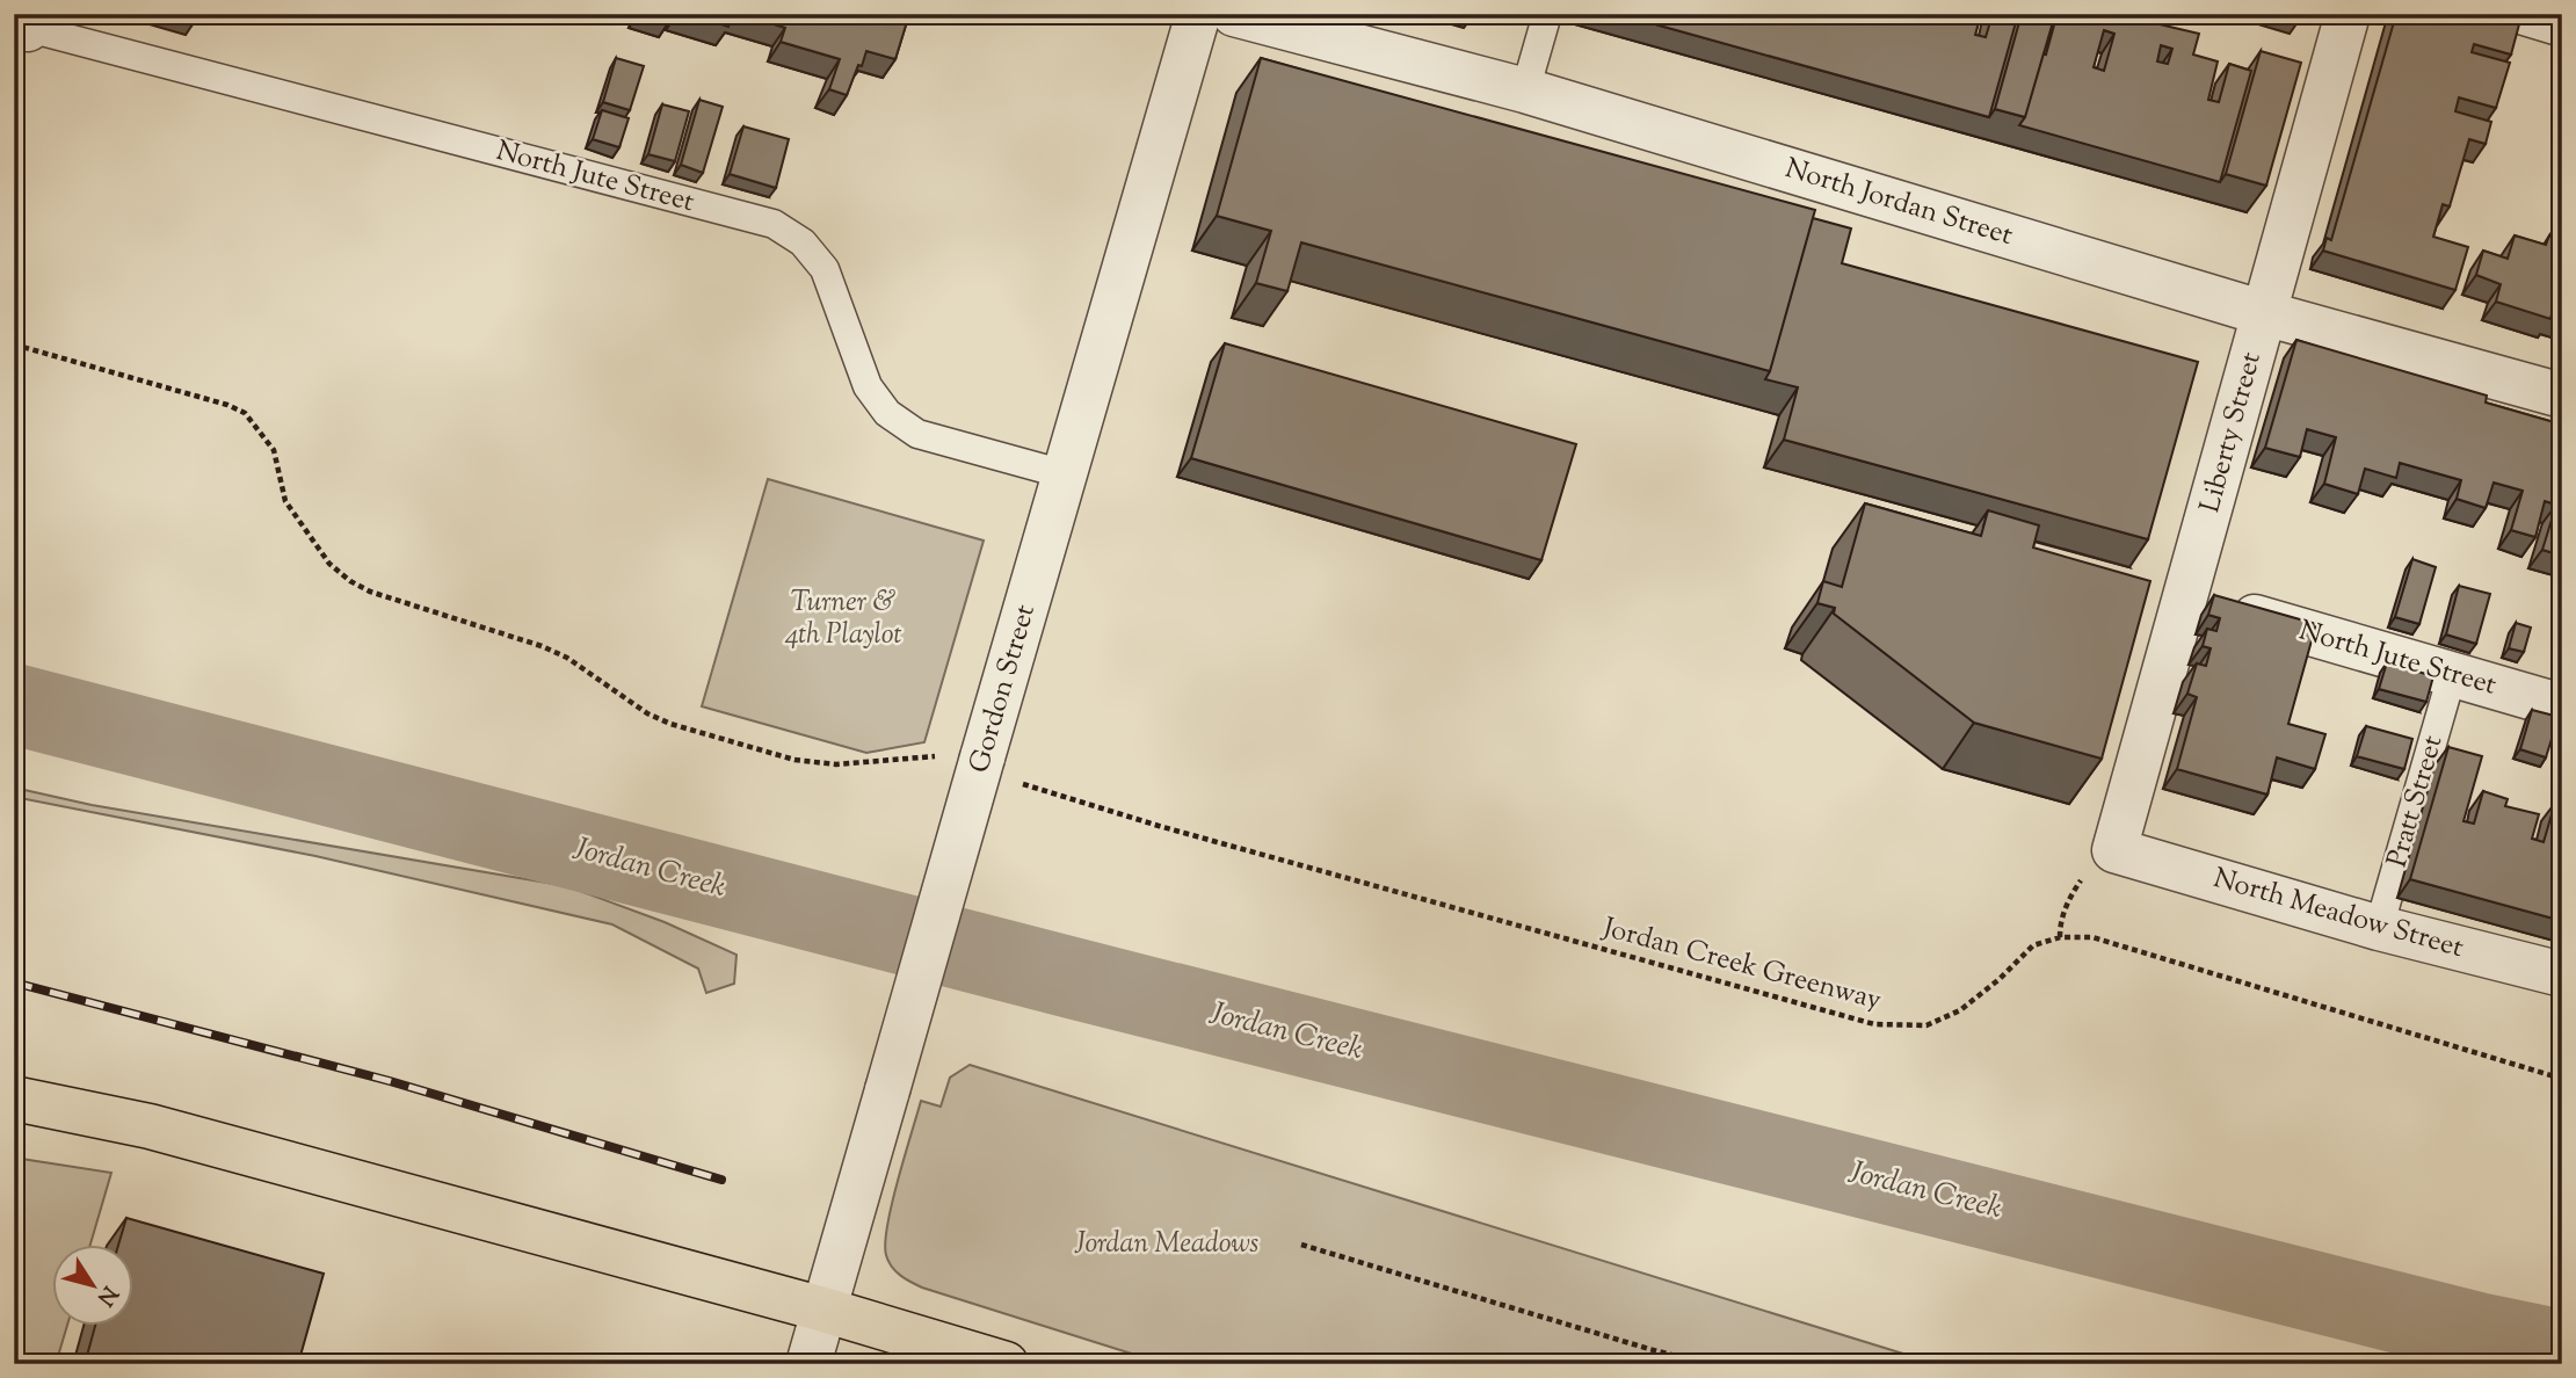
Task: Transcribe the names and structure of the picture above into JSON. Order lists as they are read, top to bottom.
{
  "streets": {
    "street": [
      "North Jute Street",
      "North Jordan Street",
      "Liberty Street",
      "Gordon Street",
      "North Meadow Street"
    ],
    "lane": ["Pratt Street"],
    "path": ["Jordan Creek Greenway"]
  },
  "crossings": [
    ["North Jute Street", "Liberty Street"],
    ["North Jute Street", "Gordon Street"],
    ["North Jute Street", "Pratt Street"],
    ["North Jordan Street", "Liberty Street"],
    ["Liberty Street", "North Meadow Street"],
    ["Pratt Street", "North Meadow Street"]
  ],
  "water": ["Jordan Creek"],
  "parks": ["Turner & 4th Playlot", "Jordan Meadows"],
  "north": "bottom right"
}
